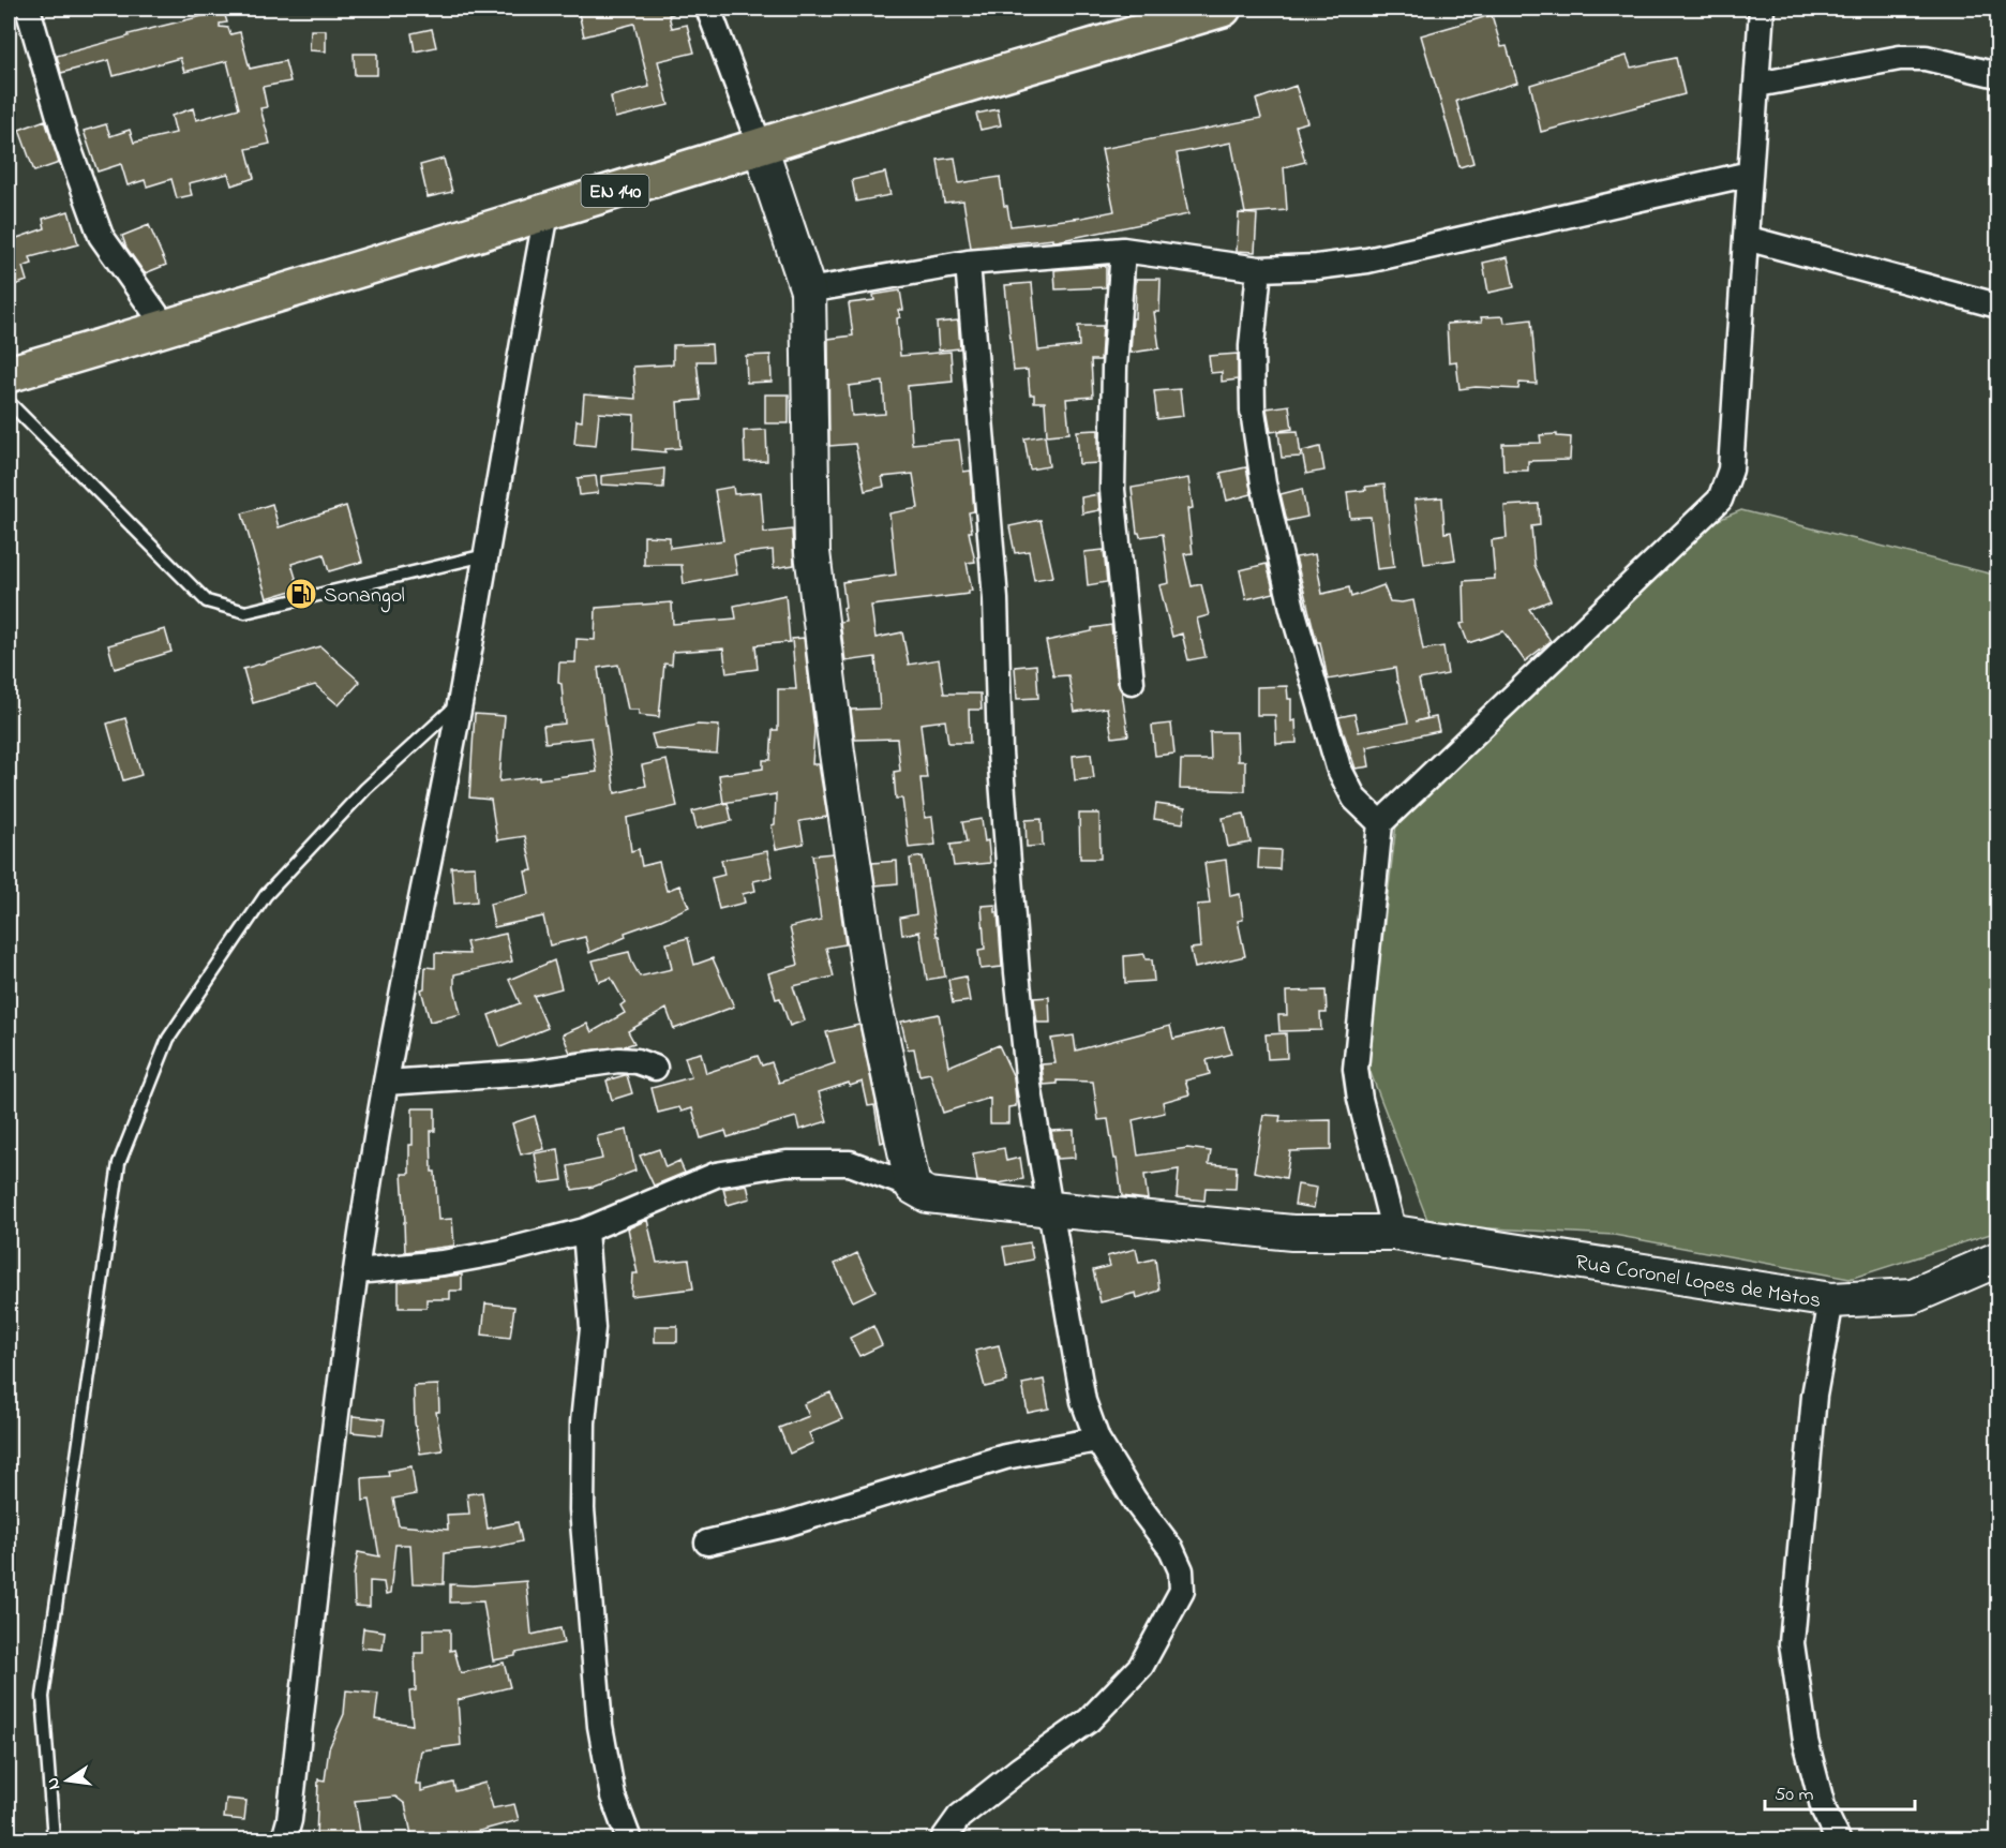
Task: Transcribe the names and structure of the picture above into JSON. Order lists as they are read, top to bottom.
{
  "streets": {
    "main road": ["EN 140"],
    "street": ["Rua Coronel Lopes de Matos"]
  },
  "places": {
    "fuel station": ["Sonangol"]
  },
  "scale_bar": "50 m",
  "north": "left"
}
